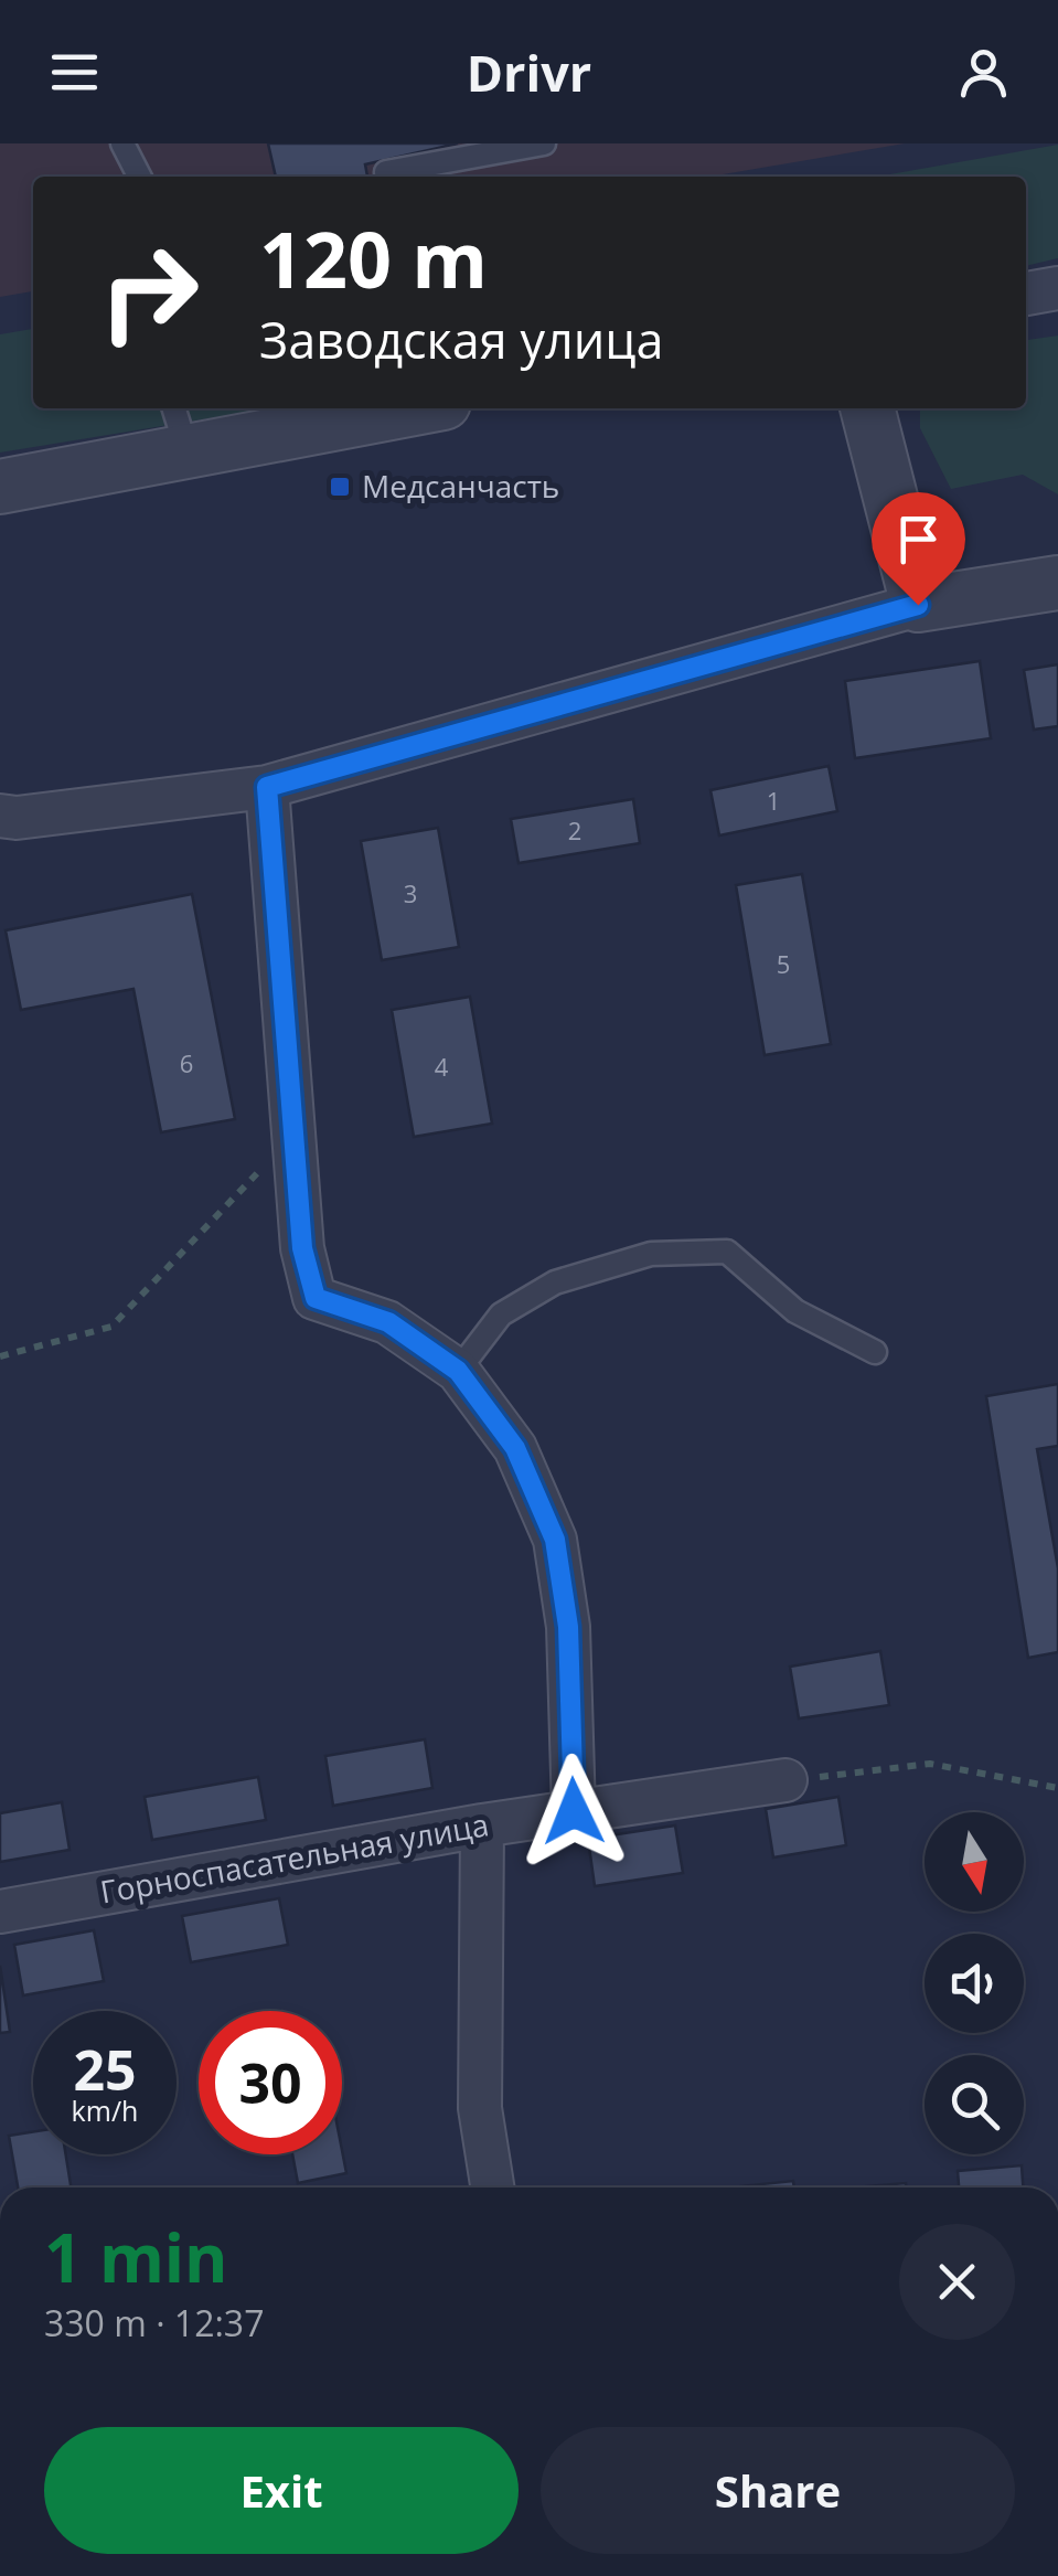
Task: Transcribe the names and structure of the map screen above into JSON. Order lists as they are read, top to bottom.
{
  "streets": {
    "street": ["Горноспасательная улица"]
  },
  "places": {
    "transit": ["Медсанчасть"]
  },
  "house_numbers": [
    "1",
    "2",
    "3",
    "5",
    "6",
    "4"
  ],
  "north": "bottom",
  "page": {
    "header": "Drivr",
    "turn": ["120 m", "Заводская улица"],
    "speed": "25 km/h",
    "limit": "30",
    "heading": ["1 min", "330 m · 12:37"],
    "buttons": ["Exit", "Share"]
  }
}
